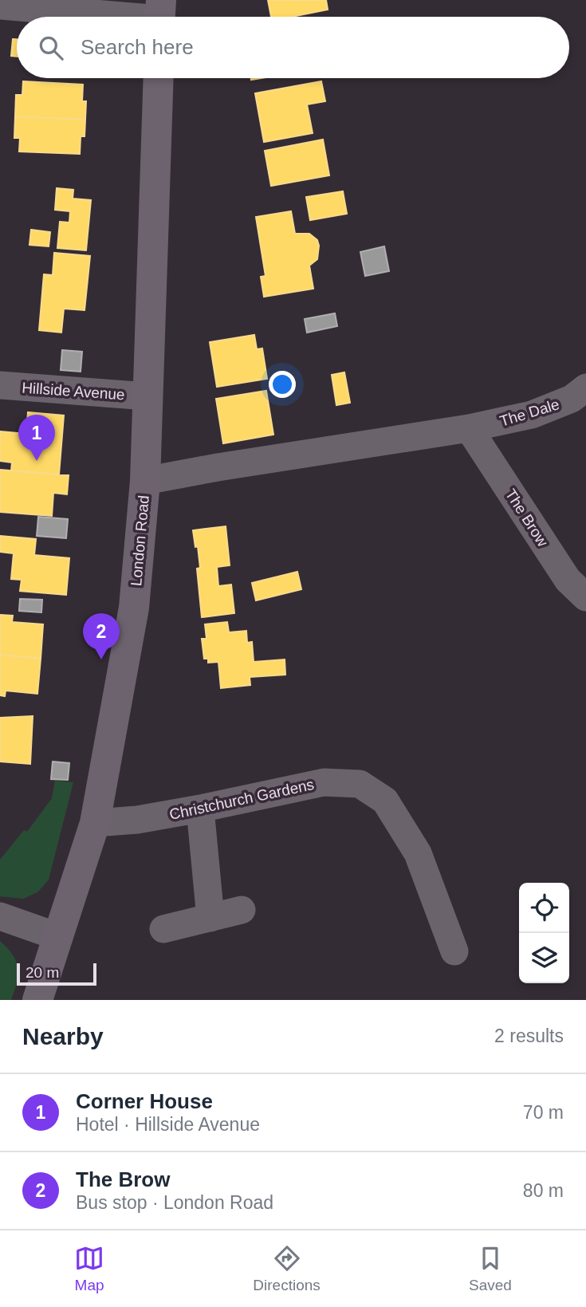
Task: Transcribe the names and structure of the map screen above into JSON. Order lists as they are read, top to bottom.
{
  "streets": {
    "main road": ["London Road"],
    "street": [
      "Hillside Avenue",
      "The Dale",
      "The Brow",
      "Christchurch Gardens"
    ]
  },
  "crossings": [
    ["Hillside Avenue", "London Road"],
    ["The Dale", "The Brow"],
    ["London Road", "Christchurch Gardens"]
  ],
  "scale_bar": "20 m",
  "page": {
    "search": "Search here",
    "pins": ["1", "2"],
    "scale": "20 m",
    "heading": ["Nearby", "2 results"],
    "list": [
      {
        "mark": "1",
        "name": "Corner House",
        "note": "Hotel · Hillside Avenue",
        "value": "70 m"
      },
      {
        "mark": "2",
        "name": "The Brow",
        "note": "Bus stop · London Road",
        "value": "80 m"
      }
    ],
    "nav": ["Map", "Directions", "Saved"]
  }
}
